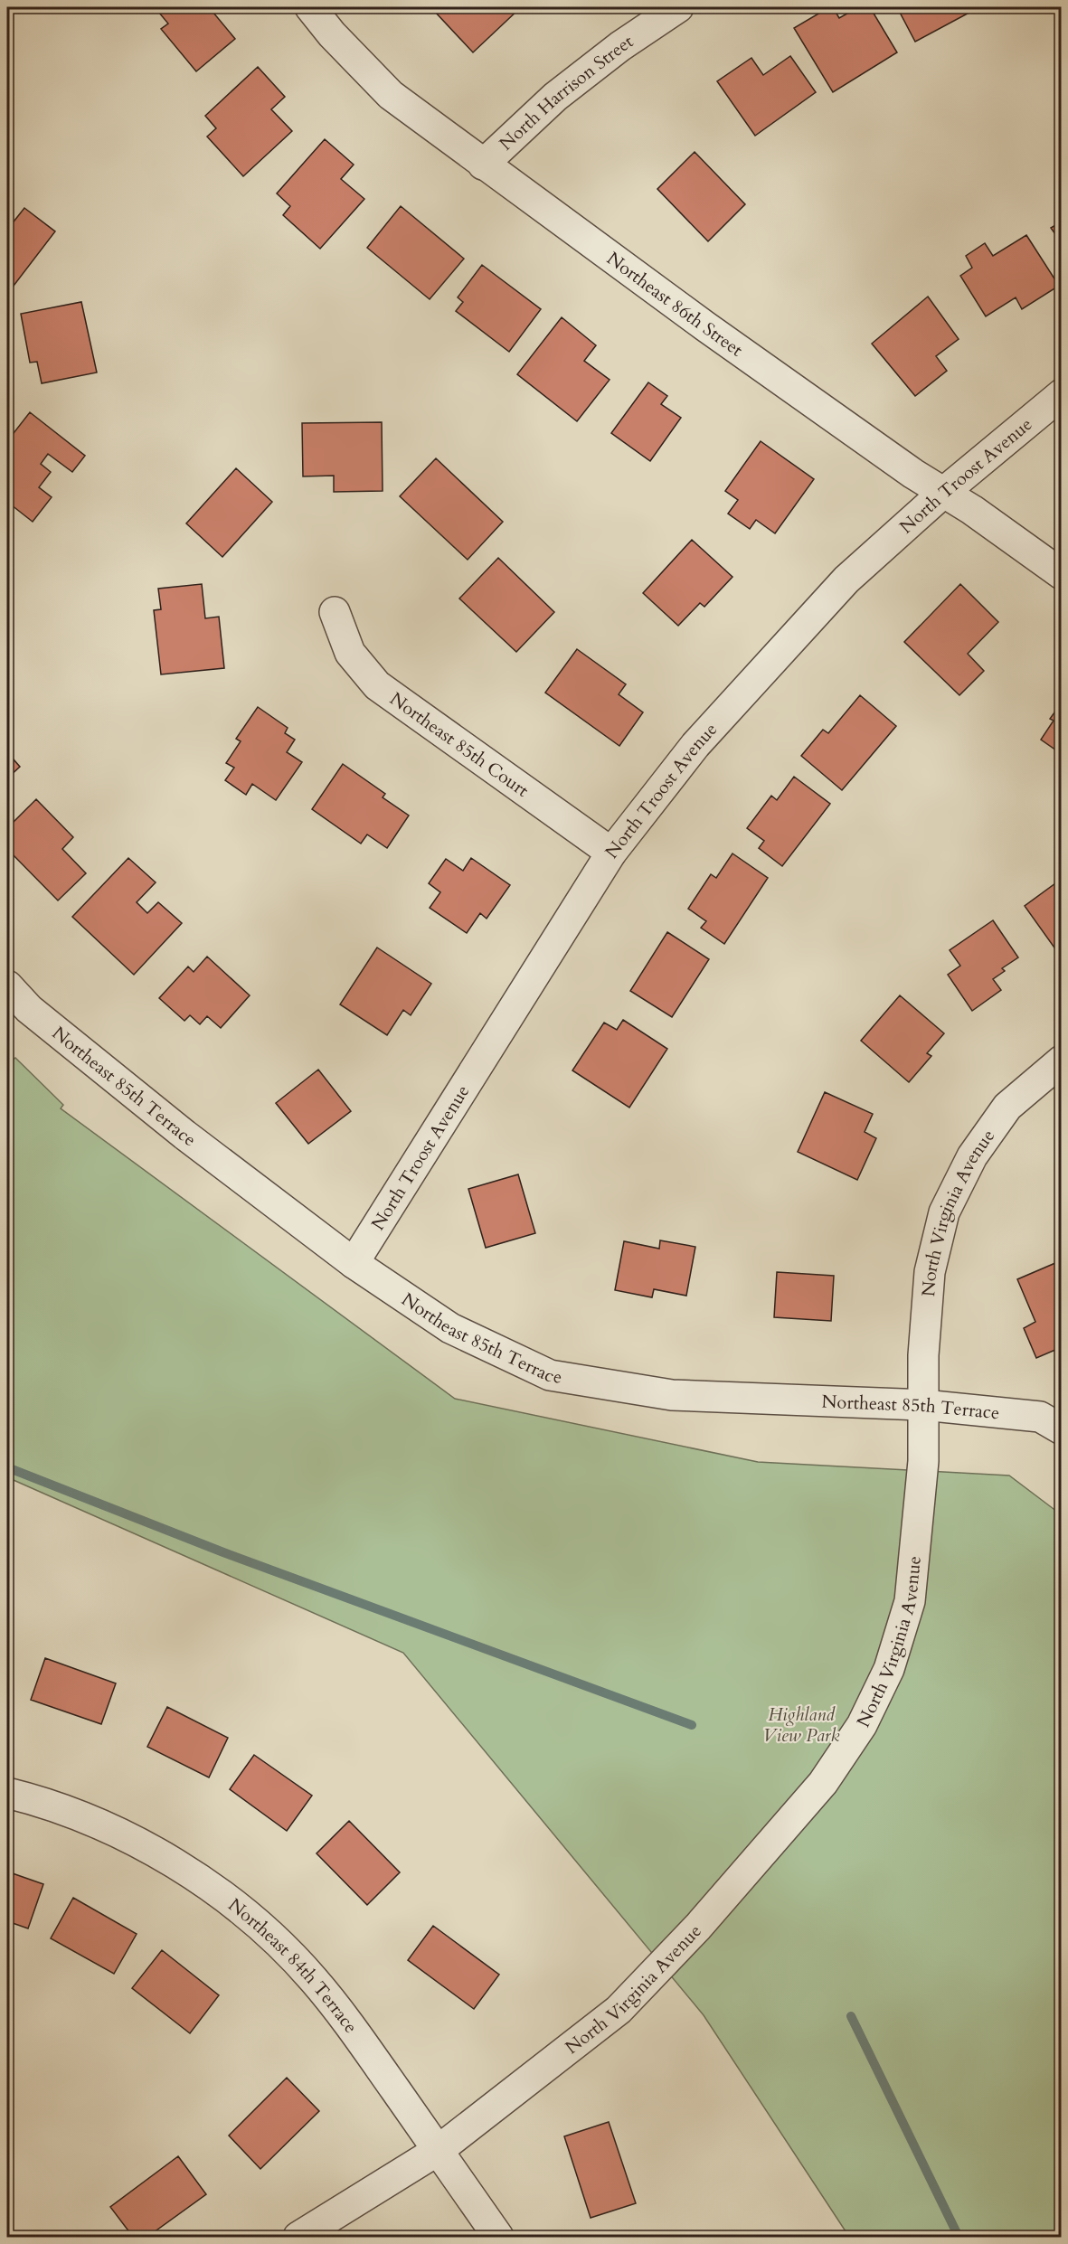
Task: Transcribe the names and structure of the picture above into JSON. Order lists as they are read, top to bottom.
{
  "streets": {
    "street": [
      "North Harrison Street",
      "Northeast 86th Street",
      "North Troost Avenue",
      "Northeast 85th Court",
      "Northeast 85th Terrace",
      "North Virginia Avenue",
      "Northeast 84th Terrace"
    ]
  },
  "crossings": [
    ["North Harrison Street", "Northeast 86th Street"],
    ["Northeast 86th Street", "North Troost Avenue"],
    ["North Troost Avenue", "Northeast 85th Court"],
    ["North Troost Avenue", "Northeast 85th Terrace"],
    ["Northeast 85th Terrace", "North Virginia Avenue"],
    ["North Virginia Avenue", "Northeast 84th Terrace"]
  ],
  "parks": ["Highland View Park"]
}
